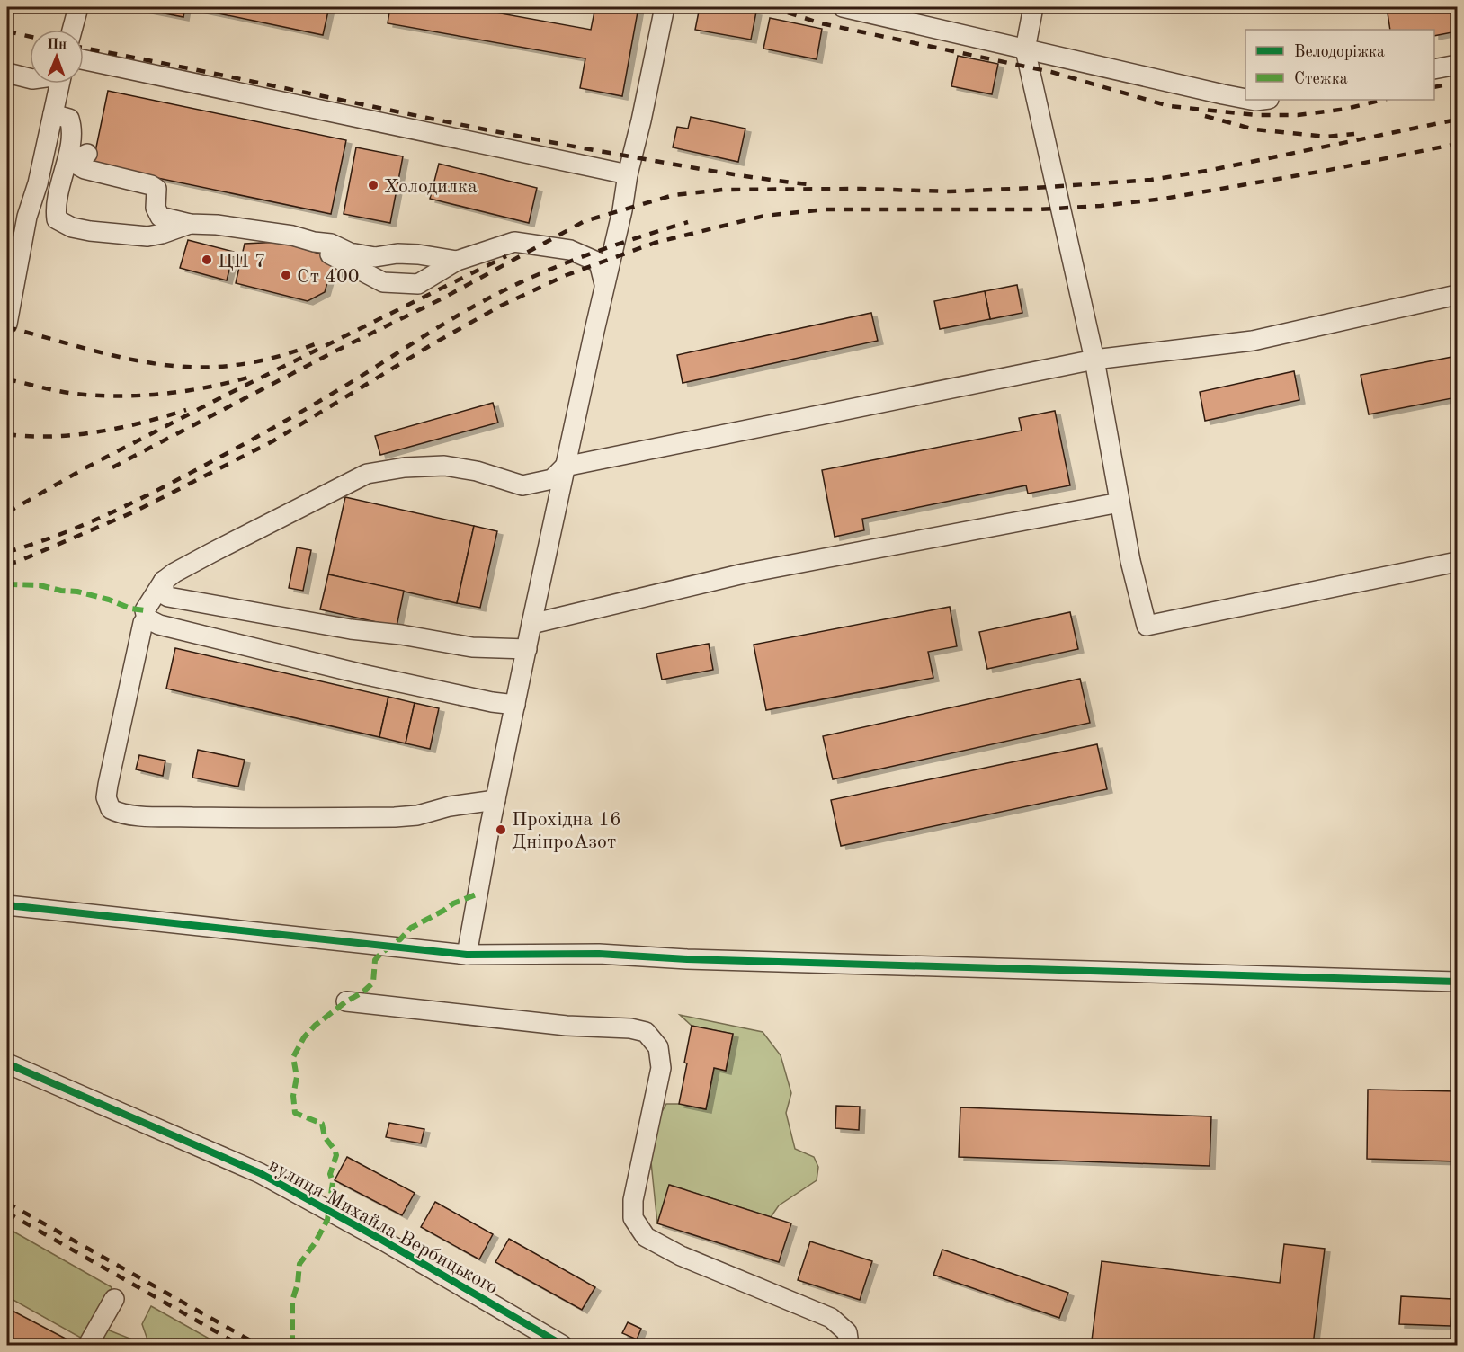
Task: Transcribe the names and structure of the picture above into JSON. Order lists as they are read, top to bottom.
{
  "streets": {
    "street": ["вулиця Михайла Вербицького"]
  },
  "places": [
    "Холодилка",
    "ЦП 7",
    "Ст 400",
    "Прохідна 16 ДніпроАзот"
  ],
  "legend": ["Велодоріжка", "Стежка"],
  "north": "top"
}
